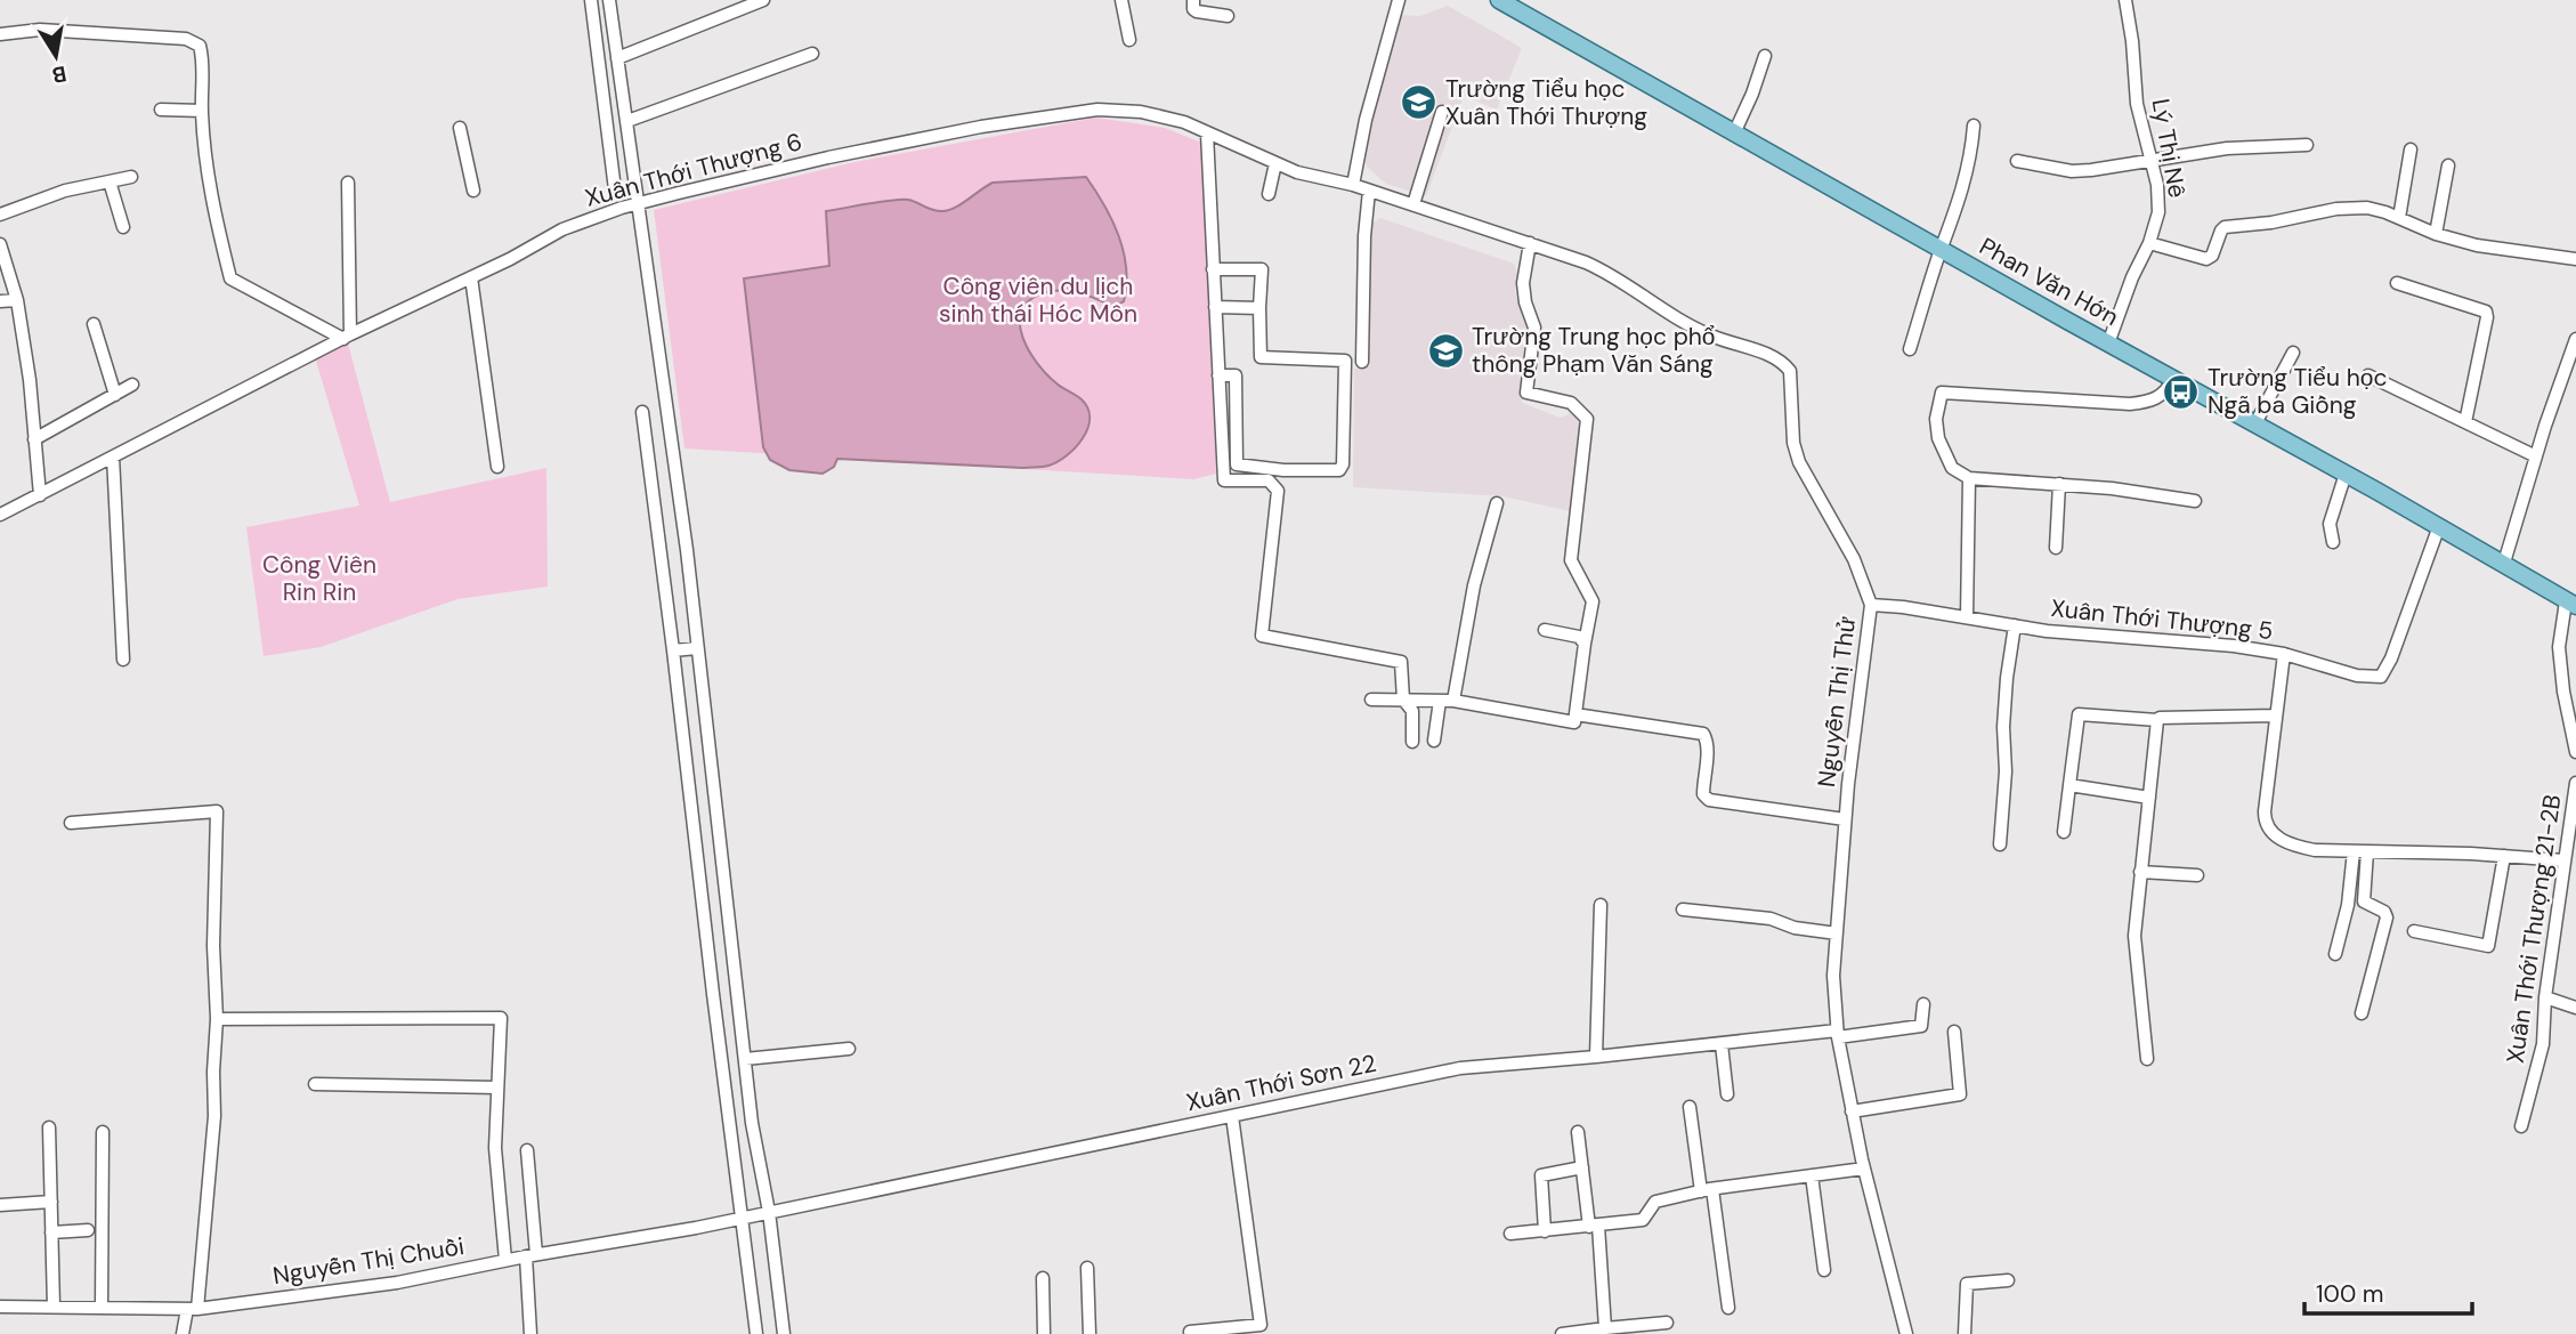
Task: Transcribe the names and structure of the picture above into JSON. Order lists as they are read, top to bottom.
{
  "streets": {
    "main road": ["Phan Văn Hớn"],
    "street": [
      "Lý Thị Nê",
      "Xuân Thới Thượng 6",
      "Xuân Thới Thượng 5",
      "Nguyễn Thị Thử",
      "Xuân Thới Thượng 21-2B",
      "Xuân Thới Sơn 22",
      "Nguyễn Thị Chuồi"
    ]
  },
  "crossings": [
    ["Lý Thị Nê", "Phan Văn Hớn"],
    ["Xuân Thới Thượng 6", "Nguyễn Thị Thử"],
    ["Phan Văn Hớn", "Xuân Thới Thượng 5"],
    ["Xuân Thới Thượng 5", "Nguyễn Thị Thử"],
    ["Nguyễn Thị Thử", "Xuân Thới Sơn 22"],
    ["Xuân Thới Sơn 22", "Nguyễn Thị Chuồi"]
  ],
  "parks": ["Công viên du lịch sinh thái Hóc Môn", "Công Viên Rin Rin"],
  "places": {
    "school or university": ["Trường Tiểu học Xuân Thới Thượng", "Trường Trung học phổ thông Phạm Văn Sáng"],
    "bus stop": ["Trường Tiểu học Ngã ba Giồng"]
  },
  "scale_bar": "100 m",
  "north": "bottom"
}
